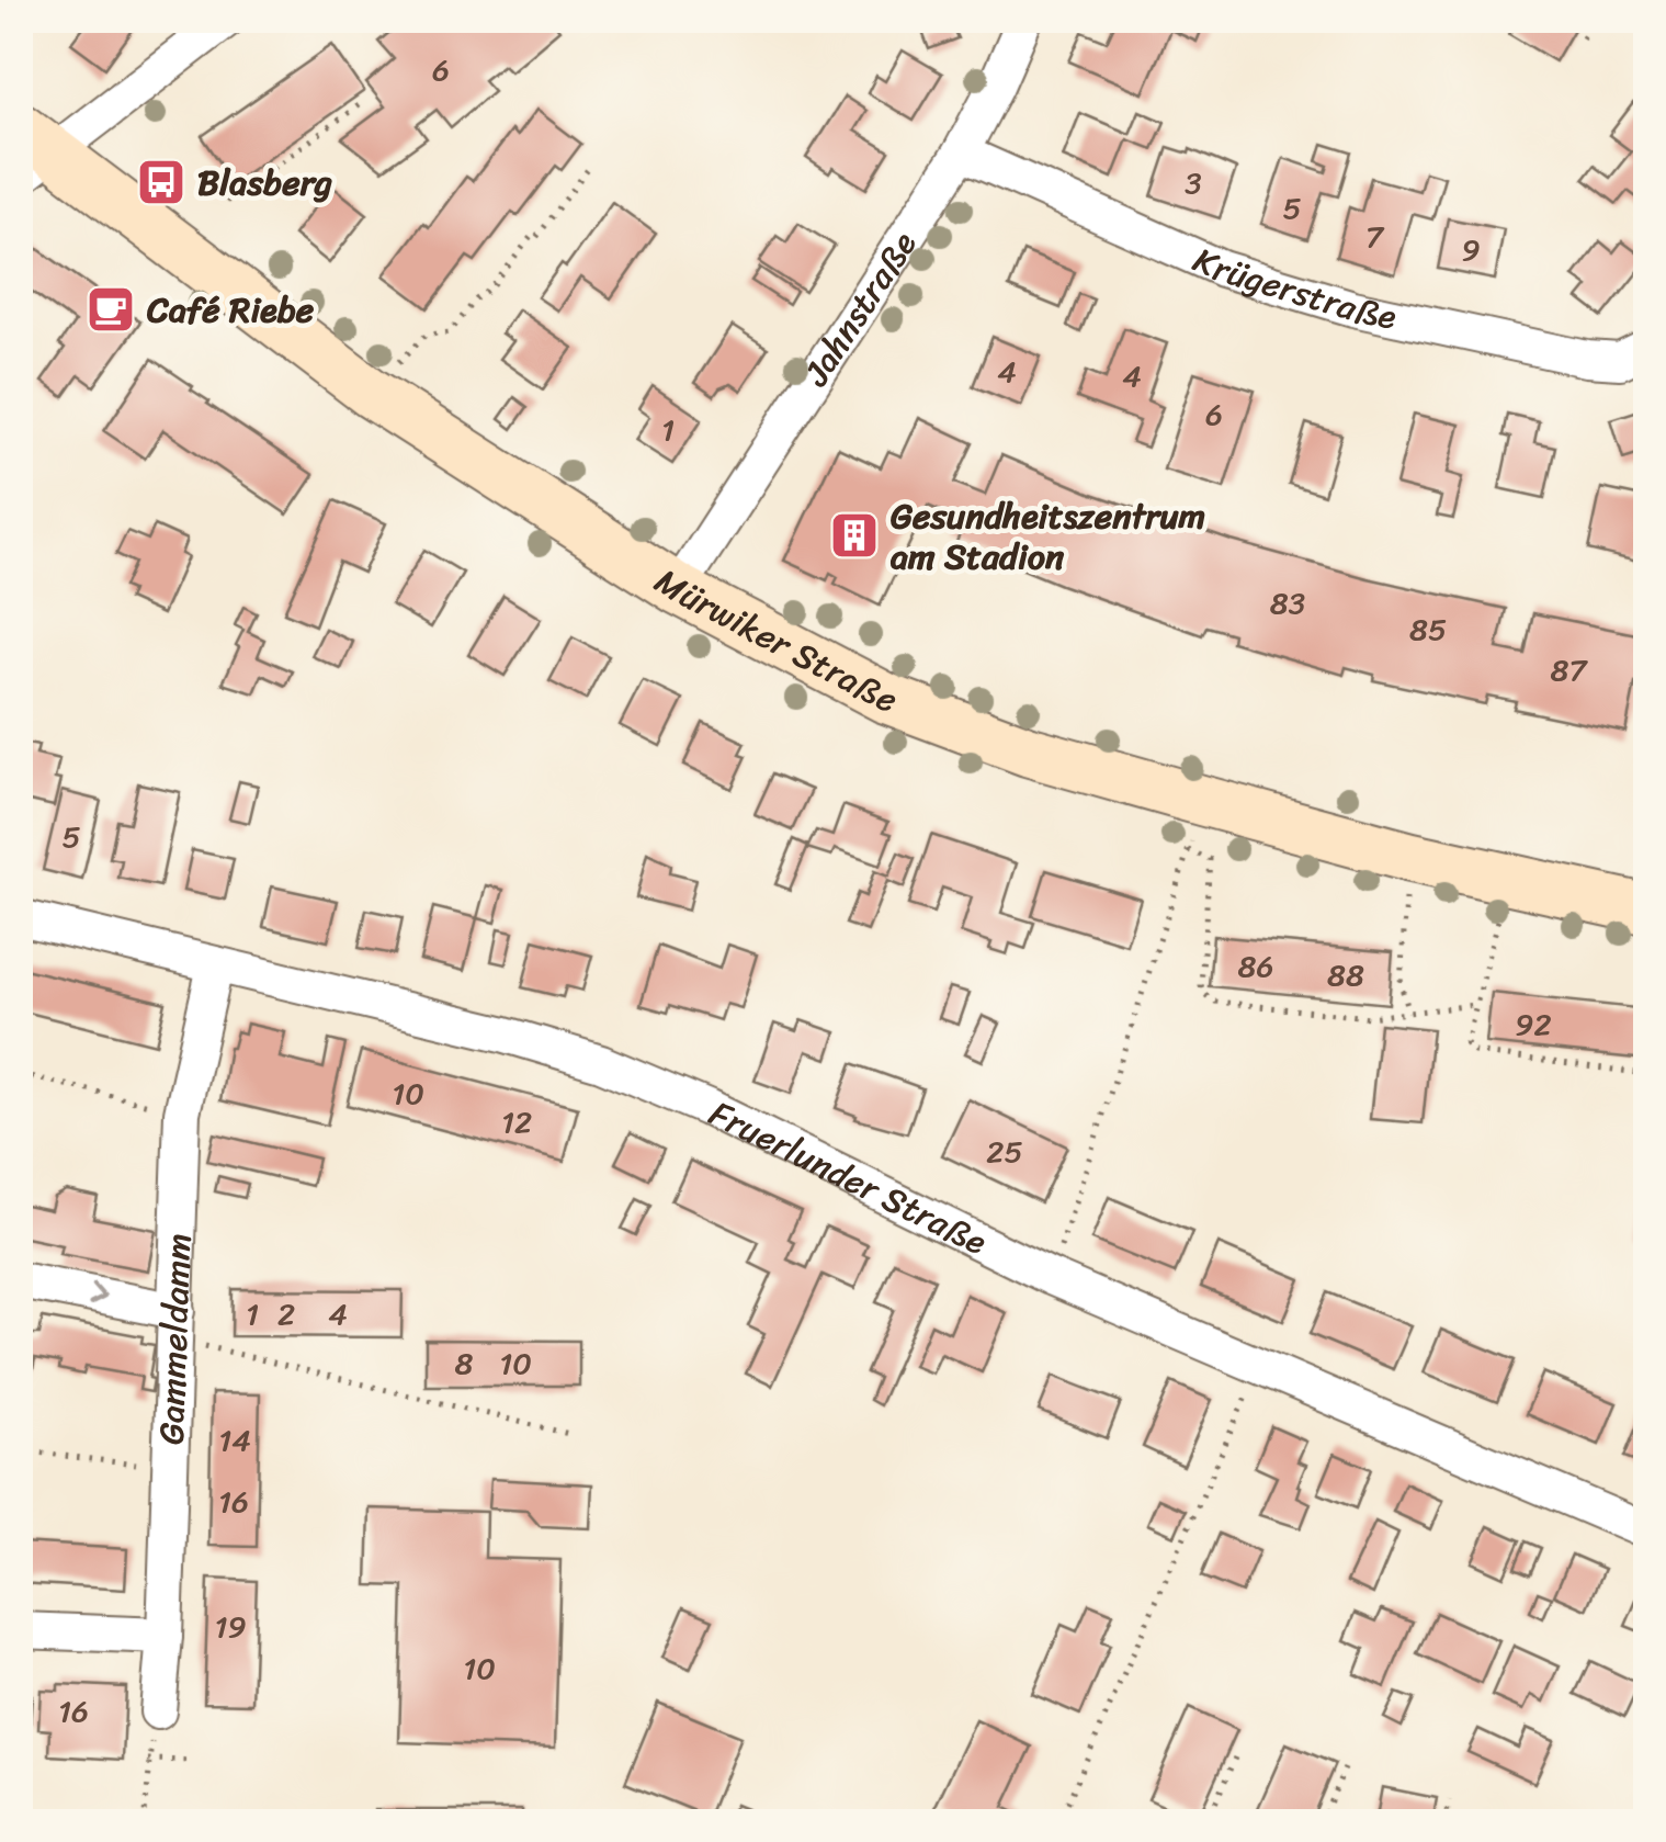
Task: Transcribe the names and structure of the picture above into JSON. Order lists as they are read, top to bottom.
{
  "streets": {
    "main road": ["Mürwiker Straße"],
    "street": [
      "Krügerstraße",
      "Jahnstraße",
      "Fruerlunder Straße",
      "Gammeldamm"
    ]
  },
  "crossings": [
    ["Krügerstraße", "Jahnstraße"],
    ["Jahnstraße", "Mürwiker Straße"],
    ["Fruerlunder Straße", "Gammeldamm"]
  ],
  "places": {
    "bus stop": ["Blasberg"],
    "cafe": ["Café Riebe"],
    "building": ["Gesundheitszentrum am Stadion"]
  },
  "house_numbers": [
    "6",
    "3",
    "5",
    "7",
    "9",
    "4",
    "4",
    "6",
    "1",
    "83",
    "85",
    "87",
    "5",
    "86",
    "88",
    "92",
    "10",
    "12",
    "25",
    "1",
    "2",
    "4",
    "8",
    "10",
    "14",
    "16",
    "19",
    "10",
    "16"
  ]
}
